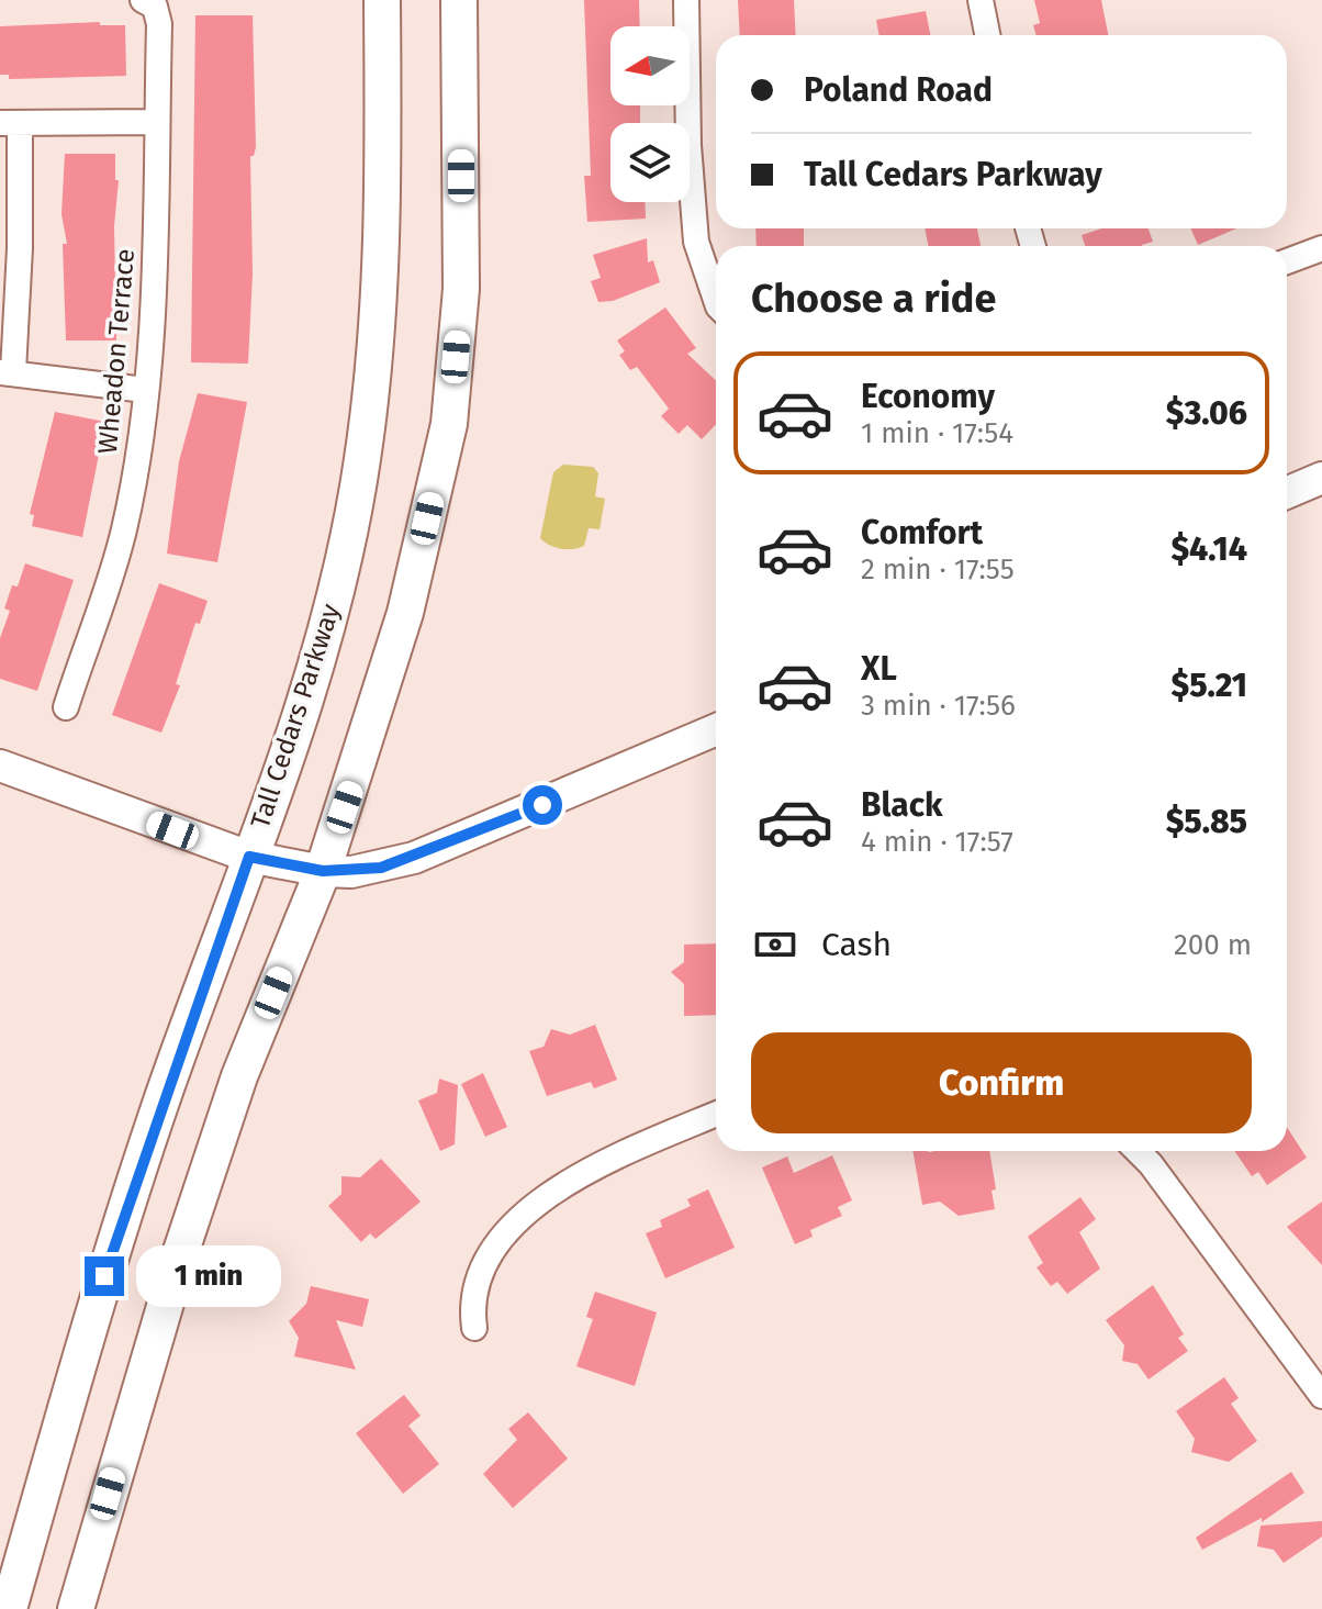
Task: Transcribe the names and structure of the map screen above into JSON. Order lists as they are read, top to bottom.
{
  "streets": {
    "main road": ["Tall Cedars Parkway"],
    "street": ["Wheadon Terrace"]
  },
  "north": "left",
  "page": {
    "banner": ["Poland Road", "Tall Cedars Parkway"],
    "heading": "Choose a ride",
    "list": [
      {
        "name": "Economy",
        "note": "1 min · 17:54",
        "value": "$3.06"
      },
      {
        "name": "Comfort",
        "note": "2 min · 17:55",
        "value": "$4.14"
      },
      {
        "name": "XL",
        "note": "3 min · 17:56",
        "value": "$5.21"
      },
      {
        "name": "Black",
        "note": "4 min · 17:57",
        "value": "$5.85"
      }
    ],
    "pay": ["Cash", "200 m"],
    "buttons": "Confirm",
    "bubble": "1 min"
  }
}
